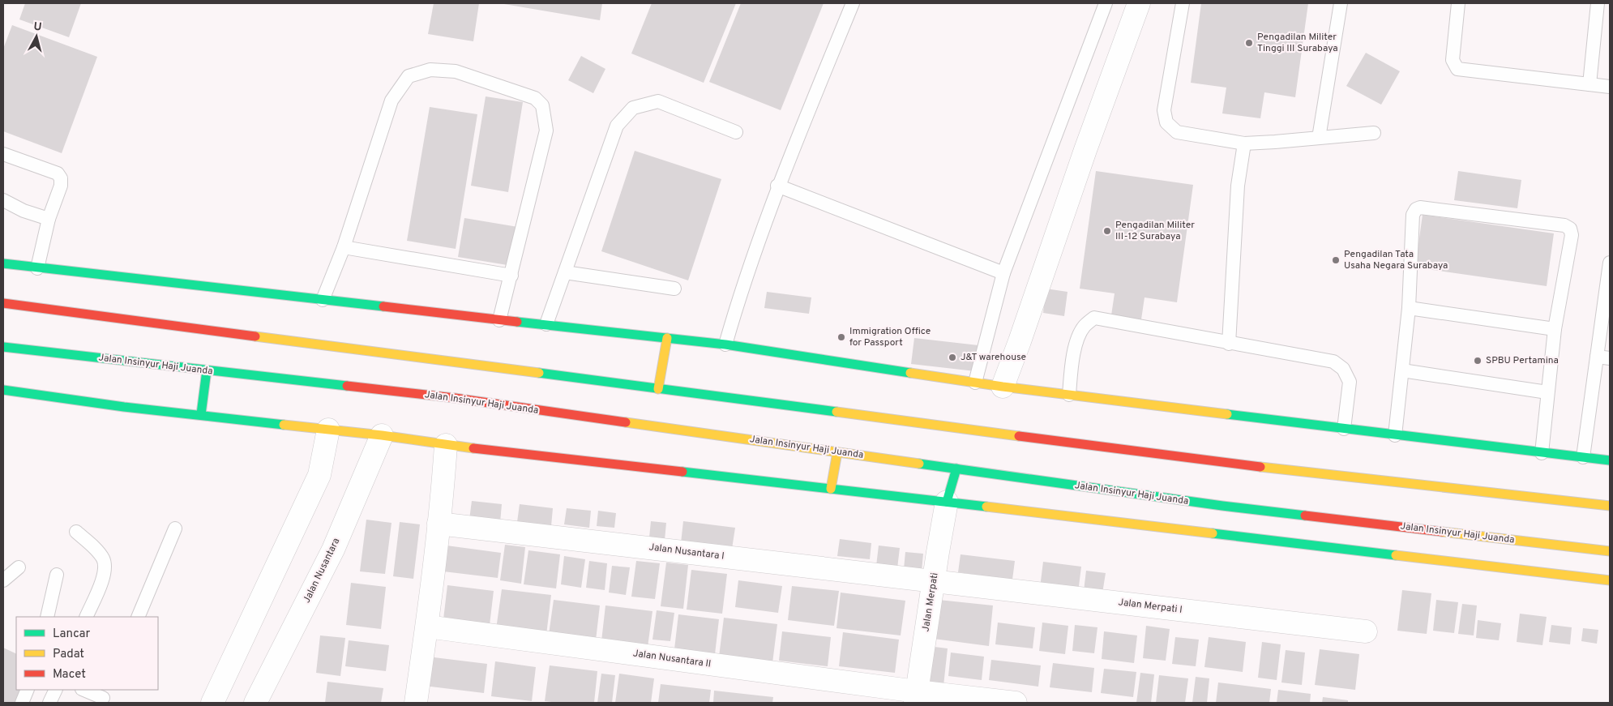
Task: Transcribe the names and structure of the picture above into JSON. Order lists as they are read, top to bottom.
{
  "streets": {
    "main road": ["Jalan Insinyur Haji Juanda"],
    "street": [
      "Jalan Nusantara I",
      "Jalan Nusantara",
      "Jalan Merpati",
      "Jalan Merpati I",
      "Jalan Nusantara II"
    ]
  },
  "crossings": [
    ["Jalan Nusantara I", "Jalan Merpati"],
    ["Jalan Nusantara I", "Jalan Merpati I"],
    ["Jalan Merpati", "Jalan Merpati I"],
    ["Jalan Merpati", "Jalan Nusantara II"]
  ],
  "places": [
    "Pengadilan Militer Tinggi III Surabaya",
    "Pengadilan Militer III-12 Surabaya",
    "Pengadilan Tata Usaha Negara Surabaya",
    "Immigration Office for Passport",
    "J&T warehouse",
    "SPBU Pertamina"
  ],
  "legend": ["Lancar", "Padat", "Macet"],
  "north": "top"
}
